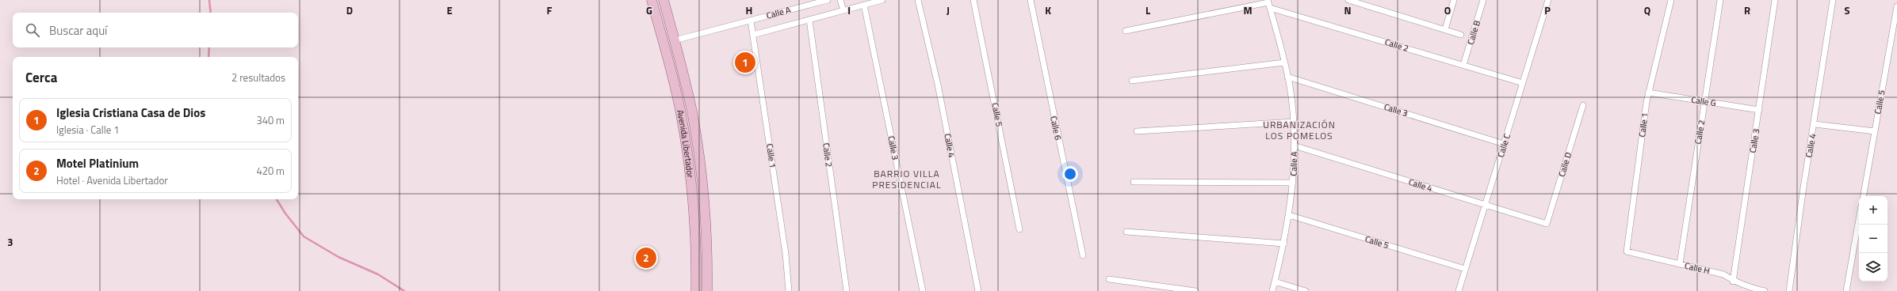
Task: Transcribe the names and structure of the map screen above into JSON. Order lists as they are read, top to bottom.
{
  "streets": {
    "main road": ["Avenida Libertador"],
    "street": [
      "Calle A",
      "Calle B",
      "Calle 2",
      "Calle G",
      "Calle 5",
      "Calle 3",
      "Calle 1",
      "Calle 6",
      "Calle 4",
      "Calle C",
      "Calle D",
      "Calle H"
    ]
  },
  "crossings": [
    ["Calle A", "Calle 2"],
    ["Calle A", "Calle 5"],
    ["Calle A", "Calle 3"],
    ["Calle A", "Calle 1"],
    ["Calle A", "Avenida Libertador"],
    ["Calle A", "Calle 4"],
    ["Calle B", "Calle 2"],
    ["Calle 2", "Calle G"],
    ["Calle 2", "Calle C"],
    ["Calle 2", "Calle H"],
    ["Calle G", "Calle 3"],
    ["Calle G", "Calle 1"],
    ["Calle 5", "Calle C"],
    ["Calle 3", "Calle C"],
    ["Calle 3", "Calle H"],
    ["Calle 1", "Calle H"],
    ["Calle 4", "Calle C"],
    ["Calle 4", "Calle D"]
  ],
  "districts": ["URBANIZACIÓN LOS POMELOS", "BARRIO VILLA PRESIDENCIAL"],
  "page": {
    "search": "Buscar aquí",
    "pins": ["1", "2"],
    "heading": ["Cerca", "2 resultados"],
    "list": [
      {
        "mark": "1",
        "name": "Iglesia Cristiana Casa de Dios",
        "note": "Iglesia · Calle 1",
        "value": "340 m"
      },
      {
        "mark": "2",
        "name": "Motel Platinium",
        "note": "Hotel · Avenida Libertador",
        "value": "420 m"
      }
    ],
    "map_buttons": ["+", "−"]
  },
  "grid": {
    "columns": [
      "D",
      "E",
      "F",
      "G",
      "H",
      "I",
      "J",
      "K",
      "L",
      "M",
      "N",
      "O",
      "P",
      "Q",
      "R",
      "S"
    ],
    "rows": ["3"]
  }
}
